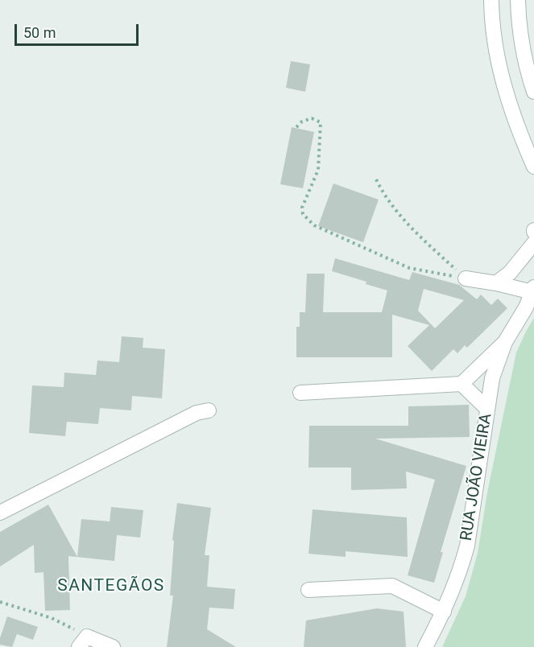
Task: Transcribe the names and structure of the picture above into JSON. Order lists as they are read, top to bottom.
{
  "streets": {
    "street": ["RUA JOÃO VIEIRA"]
  },
  "districts": ["SANTEGÃOS"],
  "scale_bar": "50 m"
}
